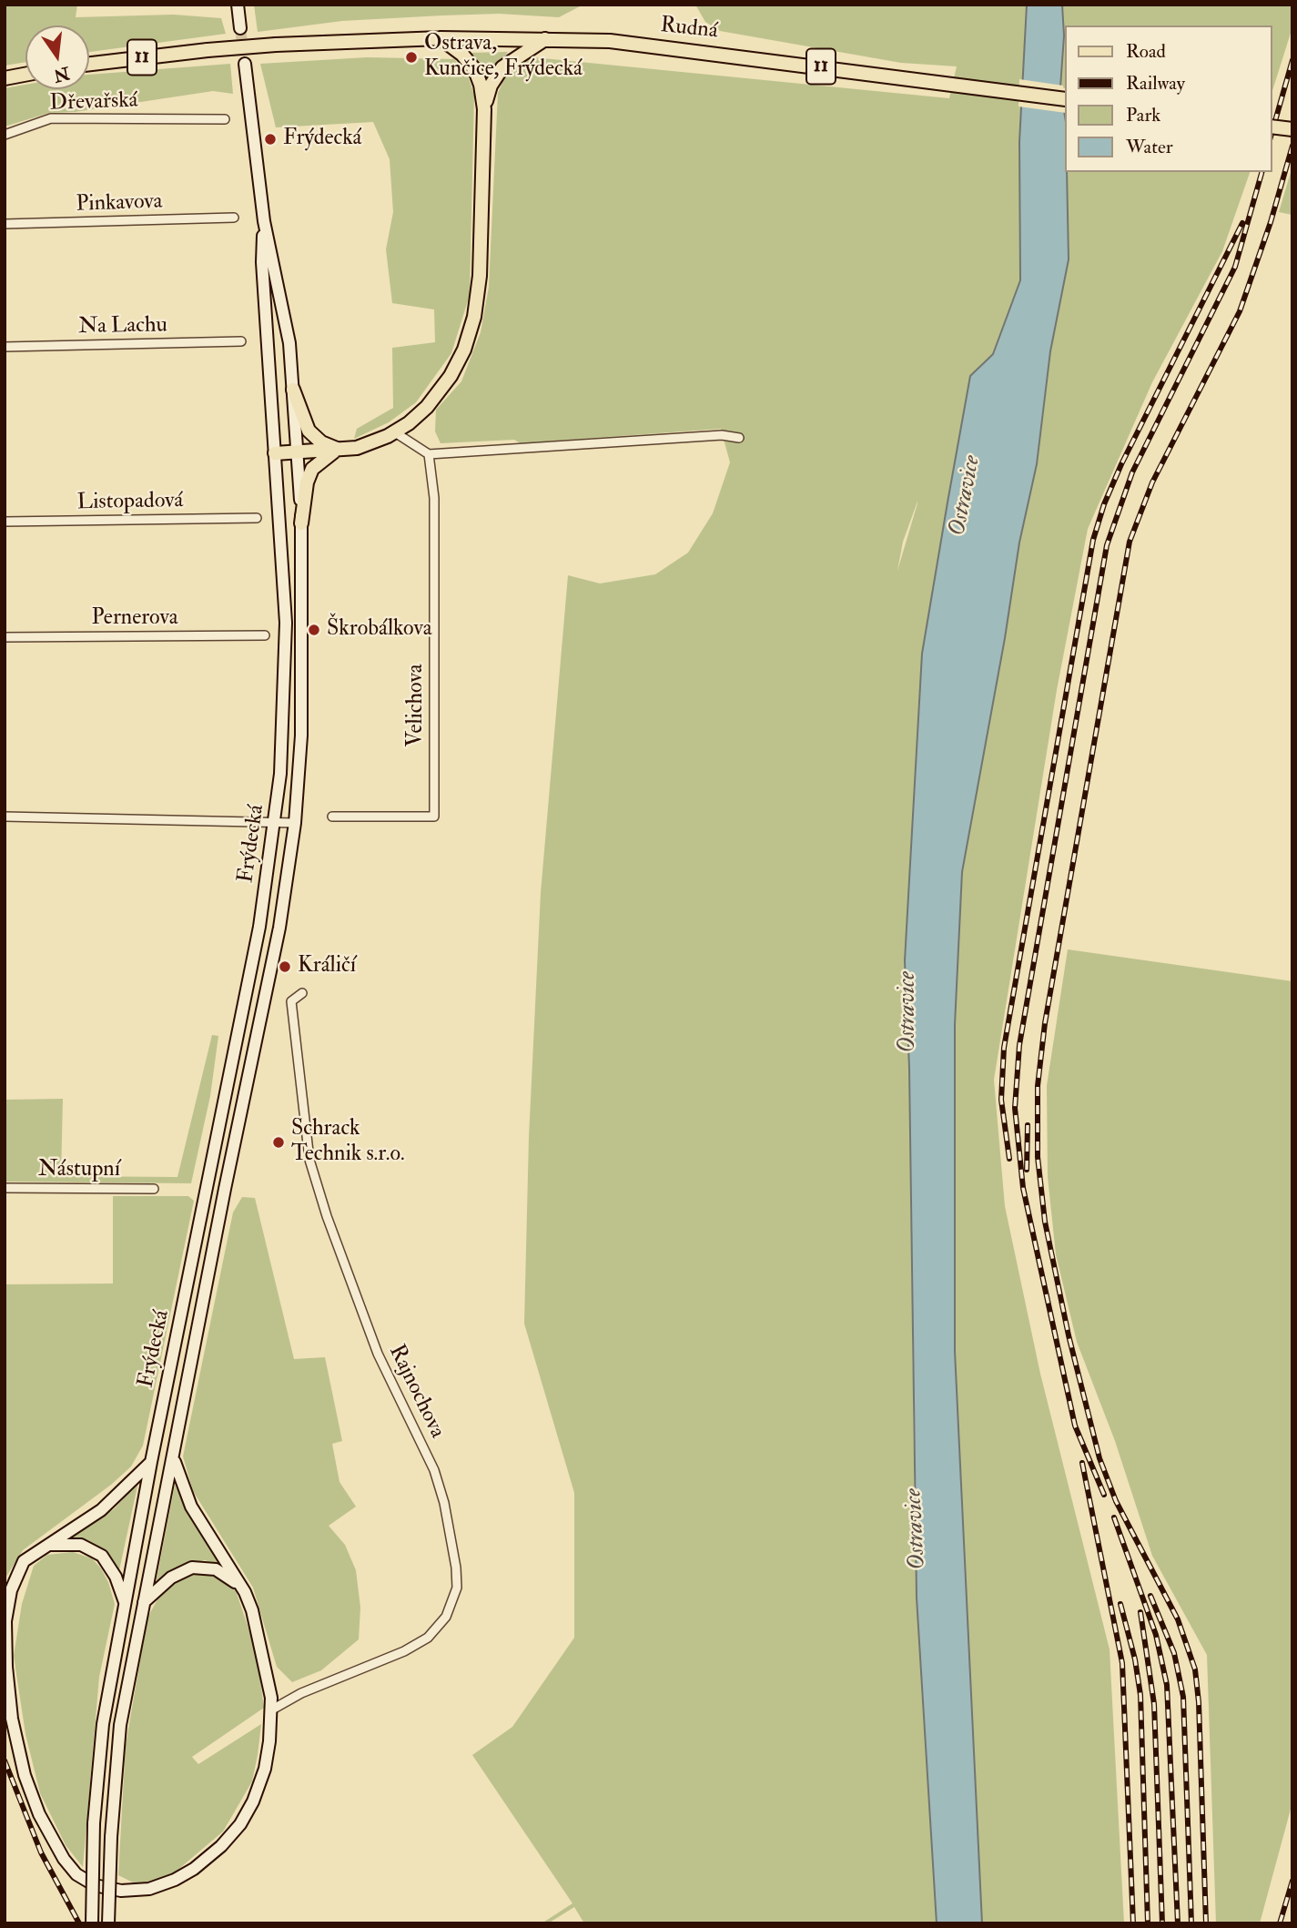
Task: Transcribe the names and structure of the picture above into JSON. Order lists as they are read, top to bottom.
{
  "streets": {
    "main road": ["Rudná", "11", "Frýdecká"],
    "street": [
      "Dřevařská",
      "Pinkavova",
      "Na Lachu",
      "Listopadová",
      "Pernerova",
      "Velichova",
      "Nástupní",
      "Rajnochova"
    ]
  },
  "water": ["Ostravice"],
  "places": [
    "Ostrava, Kunčice, Frýdecká",
    "Frýdecká",
    "Škrobálkova",
    "Králičí",
    "Schrack Technik s.r.o."
  ],
  "legend": [
    "Road",
    "Railway",
    "Park",
    "Water"
  ],
  "north": "bottom"
}
